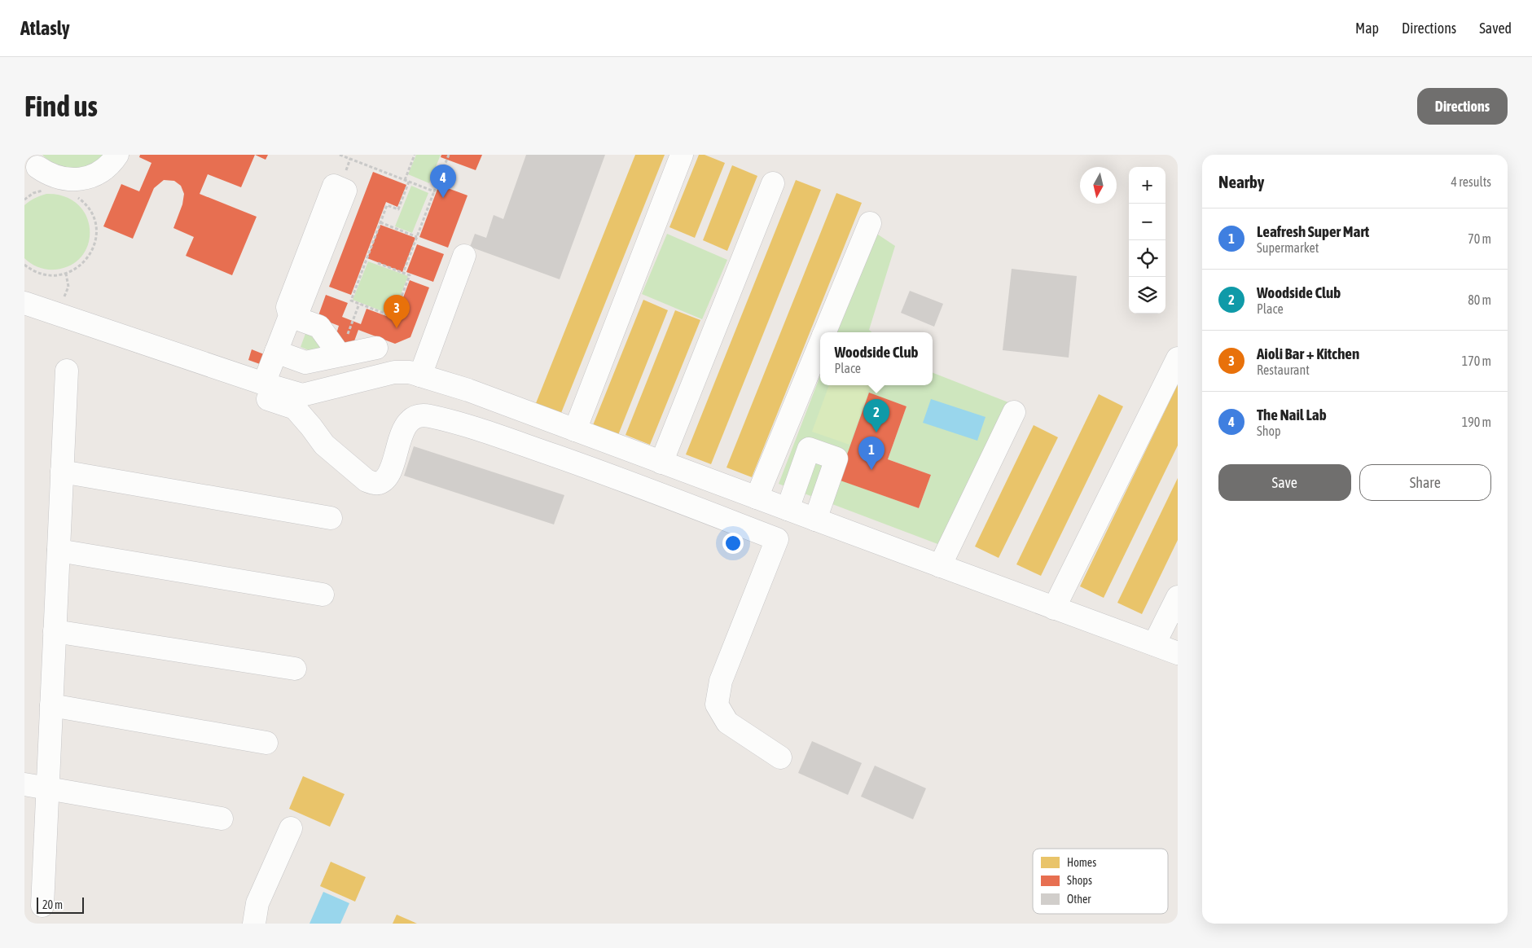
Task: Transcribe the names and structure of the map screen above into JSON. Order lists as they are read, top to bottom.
{
  "legend": ["Homes", "Shops", "Other"],
  "scale_bar": "20 m",
  "north": "bottom",
  "page": {
    "header": "Atlasly",
    "nav": ["Map", "Directions", "Saved"],
    "buttons": [
      "Directions",
      ["Save", "Share"]
    ],
    "title": "Find us",
    "heading": ["Nearby", "4 results"],
    "pins": [
      "4",
      "3",
      "2",
      "1"
    ],
    "map_buttons": ["+", "−"],
    "list": [
      {
        "mark": "1",
        "name": "Leafresh Super Mart",
        "note": "Supermarket",
        "value": "70 m"
      },
      {
        "mark": "2",
        "name": "Woodside Club",
        "note": "Place",
        "value": "80 m"
      },
      {
        "mark": "3",
        "name": "Aioli Bar + Kitchen",
        "note": "Restaurant",
        "value": "170 m"
      },
      {
        "mark": "4",
        "name": "The Nail Lab",
        "note": "Shop",
        "value": "190 m"
      }
    ],
    "popup": ["Woodside Club", "Place"],
    "scale": "20 m"
  }
}
